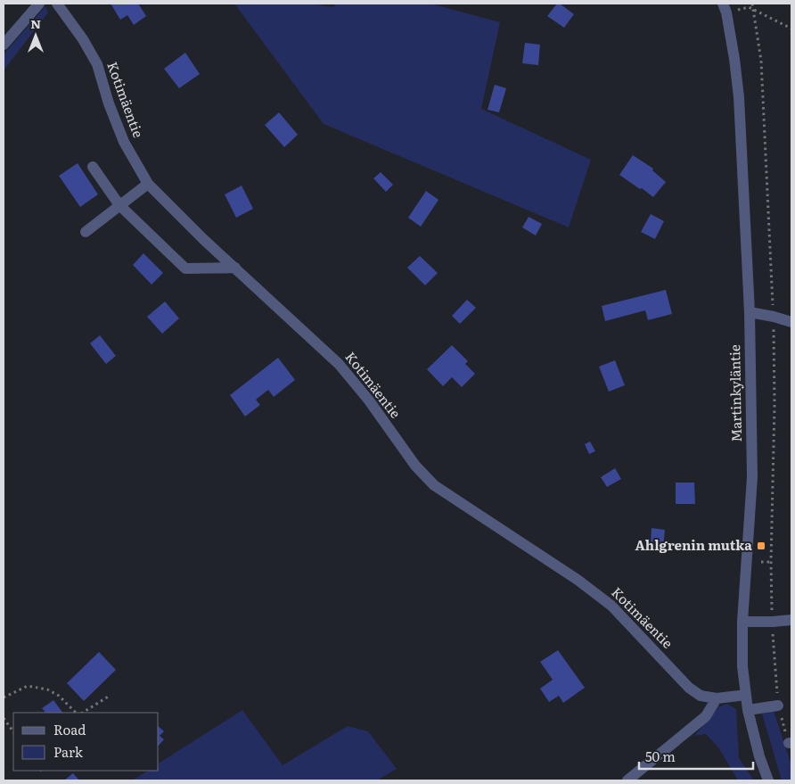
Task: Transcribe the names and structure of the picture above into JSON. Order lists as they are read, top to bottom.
{
  "streets": {
    "street": ["Kotimäentie", "Martinkyläntie"]
  },
  "crossings": [
    ["Kotimäentie", "Martinkyläntie"]
  ],
  "places": {
    "transit": ["Ahlgrenin mutka"]
  },
  "legend": ["Road", "Park"],
  "scale_bar": "50 m",
  "north": "top"
}
